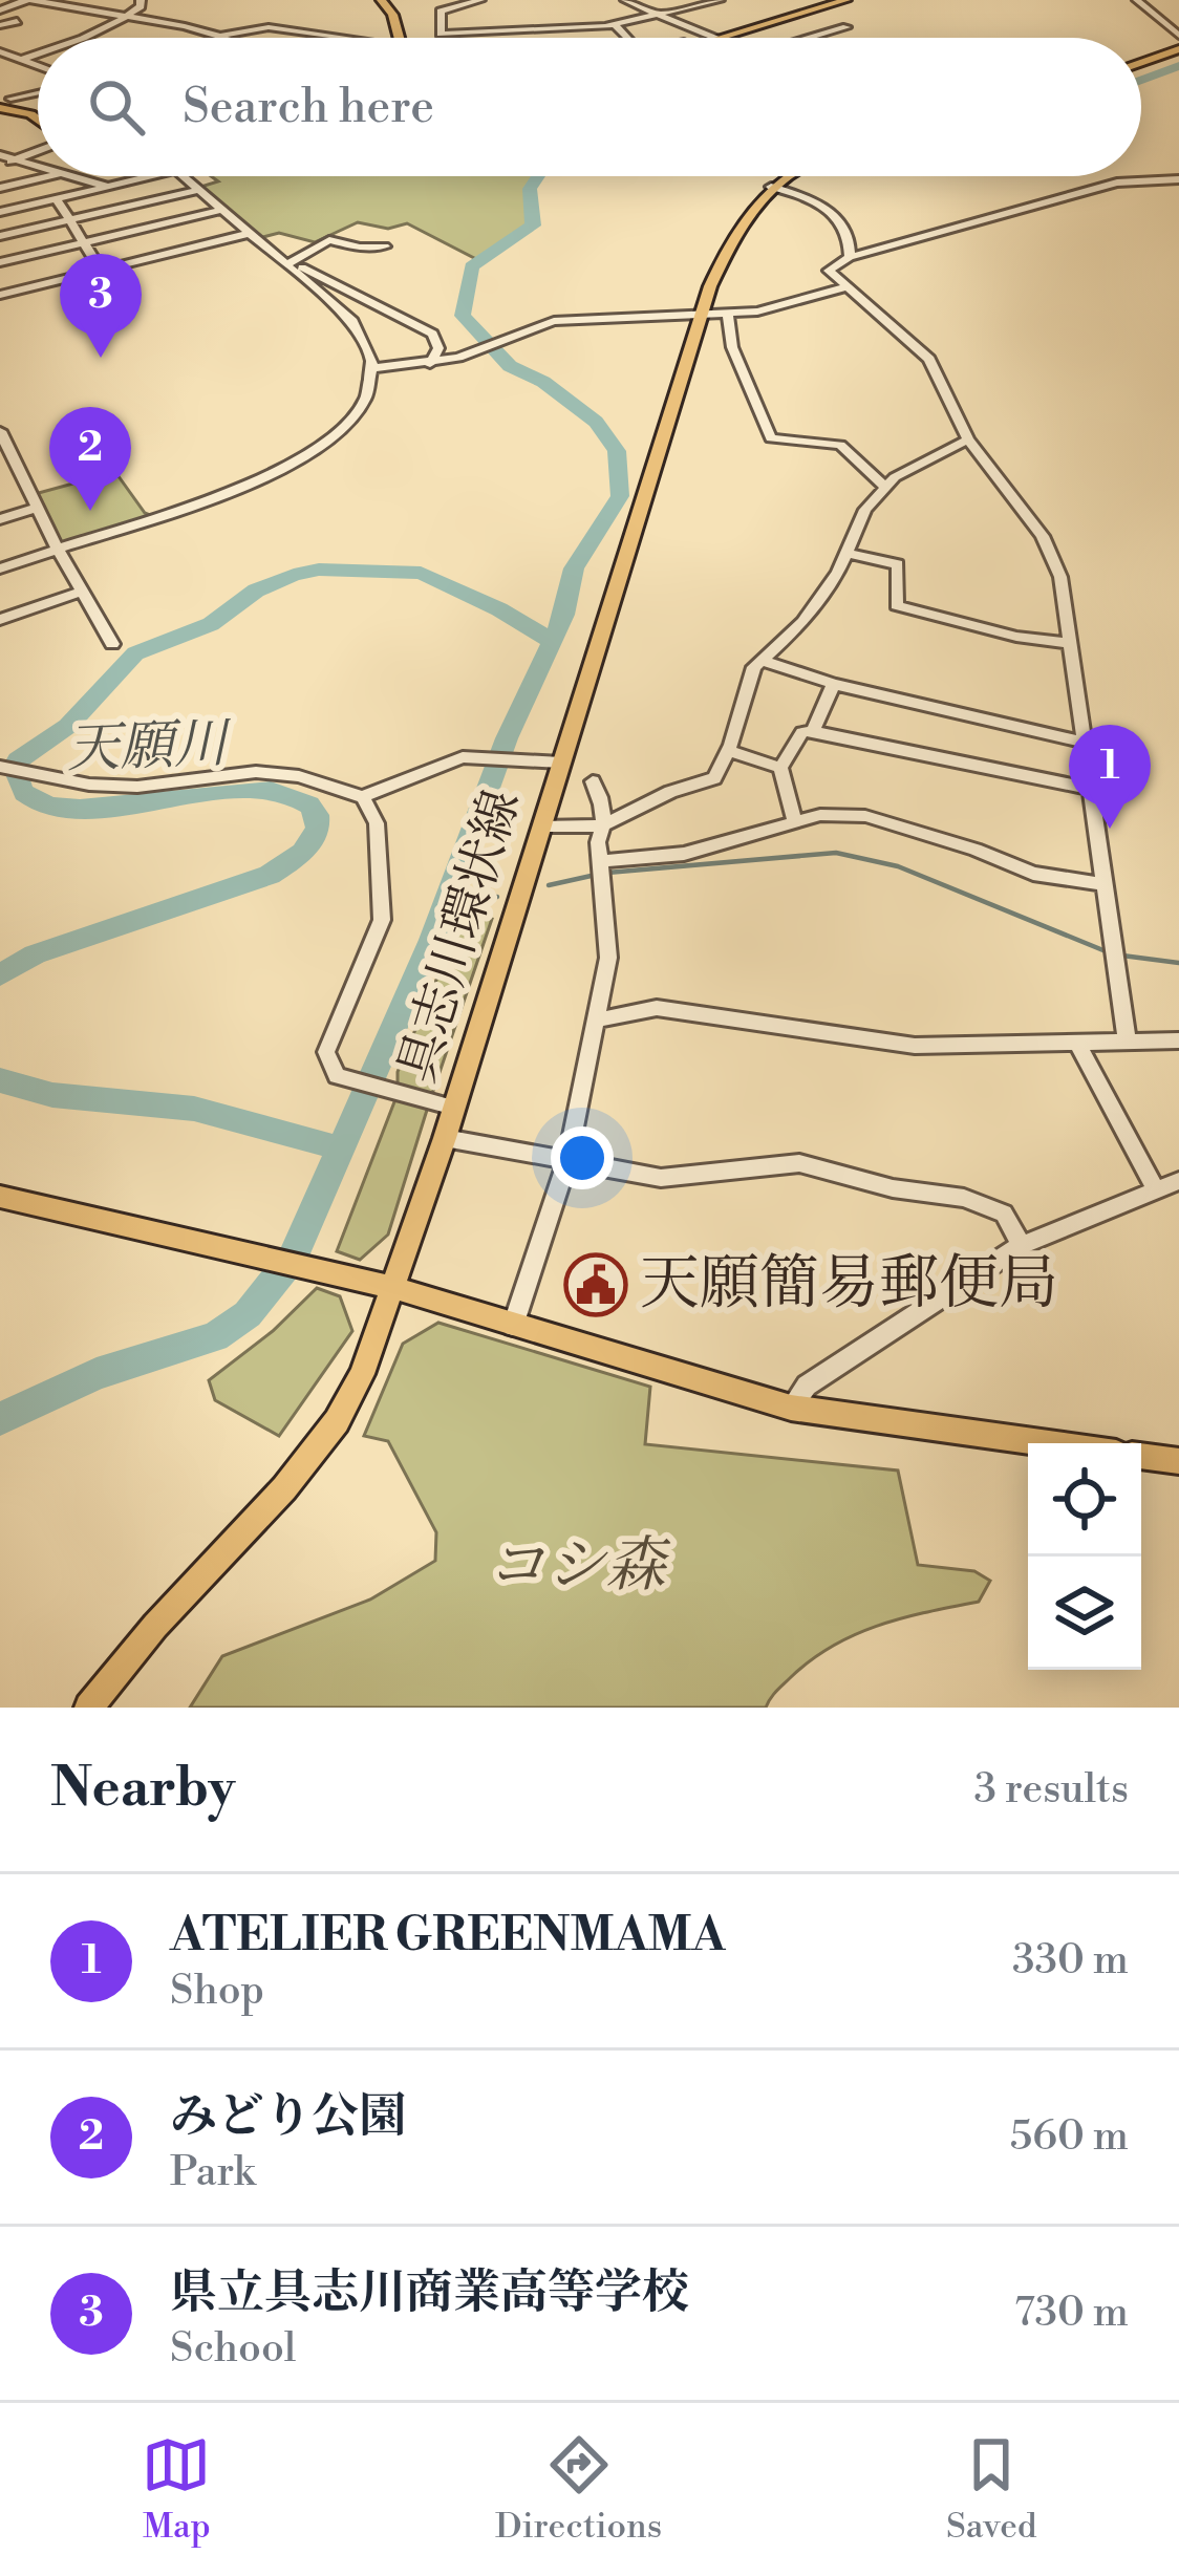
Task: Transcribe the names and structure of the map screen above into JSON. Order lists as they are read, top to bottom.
{
  "streets": {
    "main road": ["具志川環状線"]
  },
  "water": ["天願川"],
  "parks": ["コシ森"],
  "places": {
    "public building": ["天願簡易郵便局"]
  },
  "page": {
    "search": "Search here",
    "pins": ["3", "2", "1"],
    "heading": ["Nearby", "3 results"],
    "list": [
      {
        "mark": "1",
        "name": "ATELIER GREENMAMA",
        "note": "Shop",
        "value": "330 m"
      },
      {
        "mark": "2",
        "name": "みどり公園",
        "note": "Park",
        "value": "560 m"
      },
      {
        "mark": "3",
        "name": "県立具志川商業高等学校",
        "note": "School",
        "value": "730 m"
      }
    ],
    "nav": ["Map", "Directions", "Saved"]
  }
}
